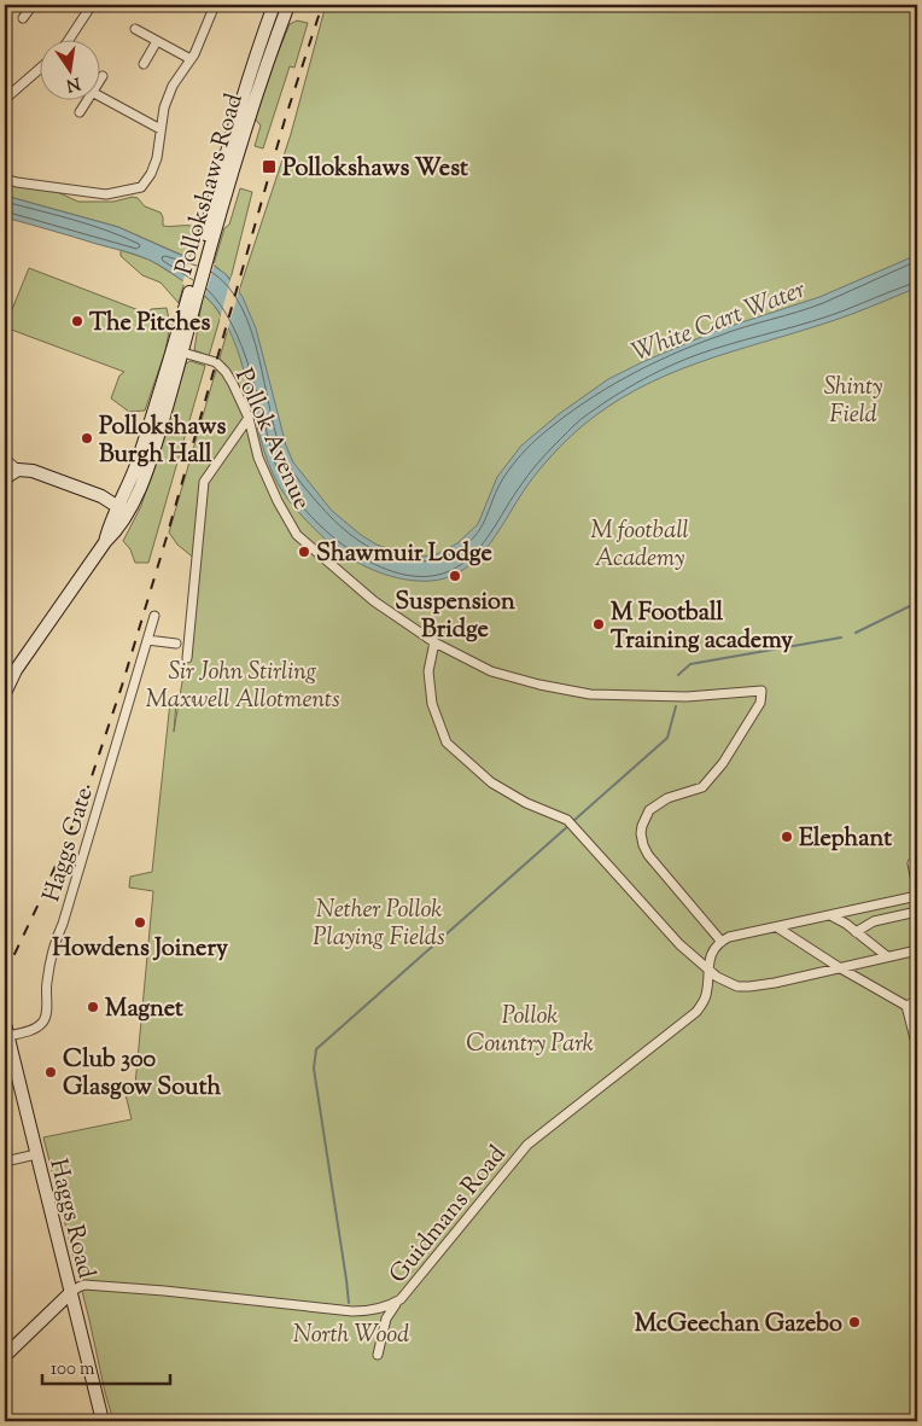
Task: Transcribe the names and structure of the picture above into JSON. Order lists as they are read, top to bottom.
{
  "streets": {
    "main road": ["Pollokshaws Road", "Haggs Road"],
    "street": ["Pollok Avenue", "Haggs Gate", "Guidmans Road"]
  },
  "crossings": [
    ["Pollokshaws Road", "Pollok Avenue"],
    ["Pollok Avenue", "Guidmans Road"],
    ["Haggs Gate", "Haggs Road"],
    ["Guidmans Road", "Haggs Road"]
  ],
  "water": ["White Cart Water"],
  "parks": [
    "Shinty Field",
    "M football Academy",
    "Sir John Stirling Maxwell Allotments",
    "Nether Pollok Playing Fields",
    "Pollok Country Park",
    "North Wood"
  ],
  "places": {
    "transit": ["Pollokshaws West"],
    "other": [
      "The Pitches",
      "Pollokshaws Burgh Hall",
      "Shawmuir Lodge",
      "Suspension Bridge",
      "M Football Training academy",
      "Elephant",
      "Howdens Joinery",
      "Magnet",
      "Club 300 Glasgow South",
      "McGeechan Gazebo"
    ]
  },
  "scale_bar": "100 m",
  "north": "bottom"
}
